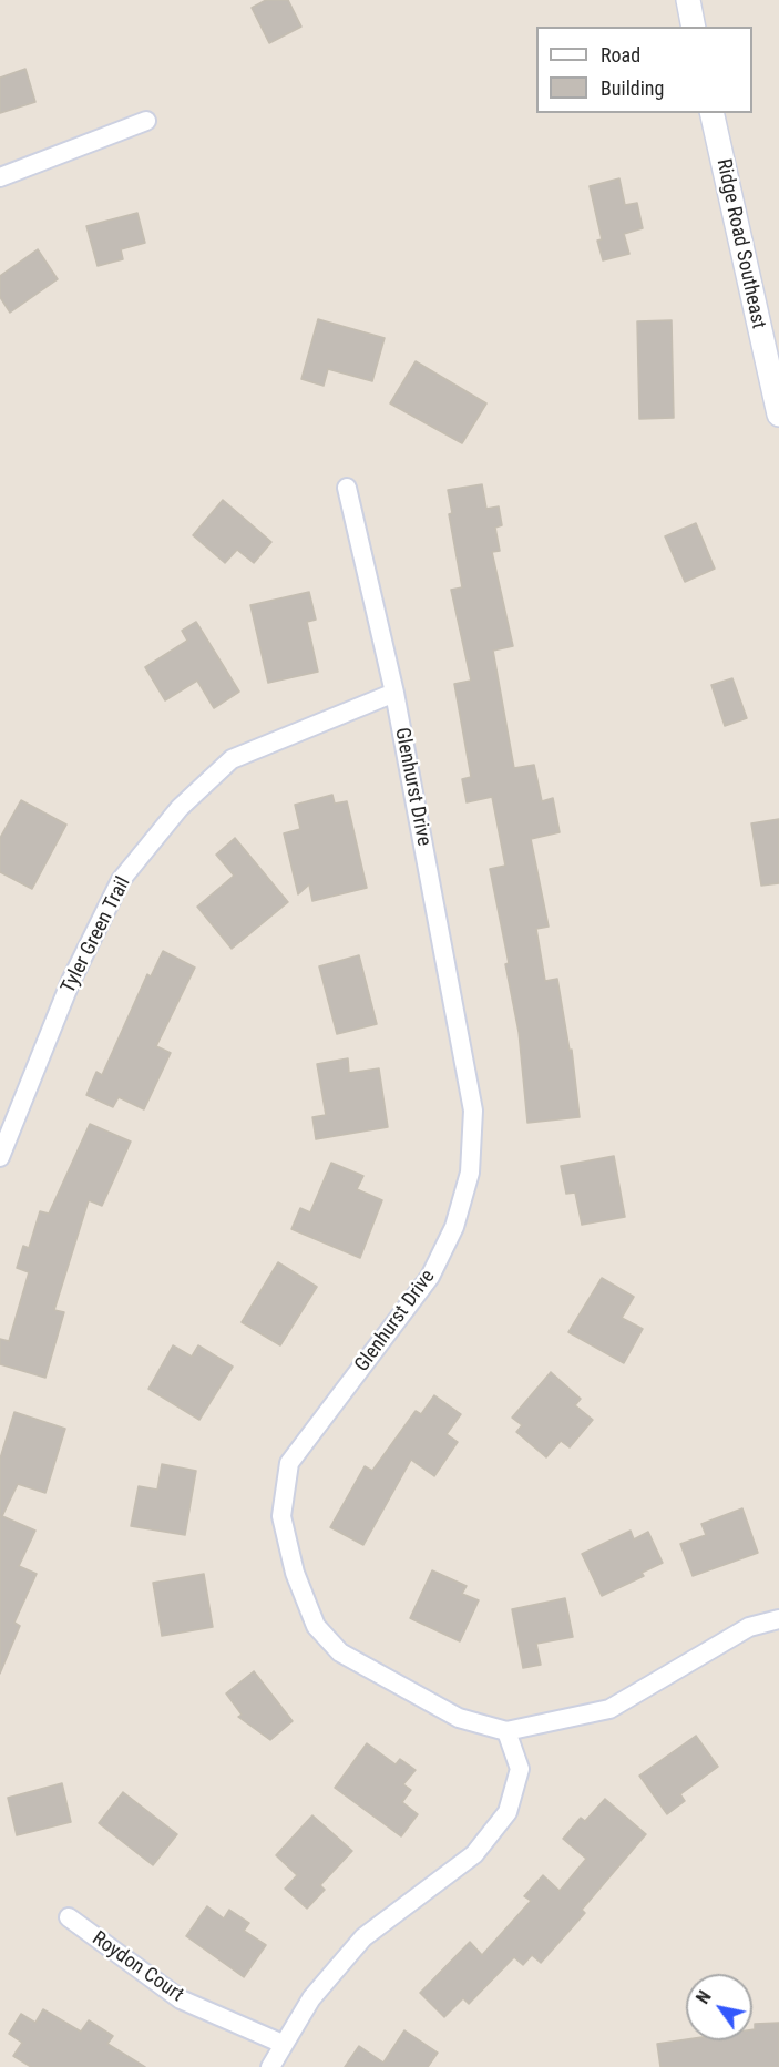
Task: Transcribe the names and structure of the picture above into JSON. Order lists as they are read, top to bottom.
{
  "streets": {
    "street": [
      "Ridge Road Southeast",
      "Glenhurst Drive",
      "Tyler Green Trail",
      "Roydon Court"
    ]
  },
  "crossings": [
    ["Glenhurst Drive", "Tyler Green Trail"]
  ],
  "legend": ["Road", "Building"],
  "north": "top left"
}
